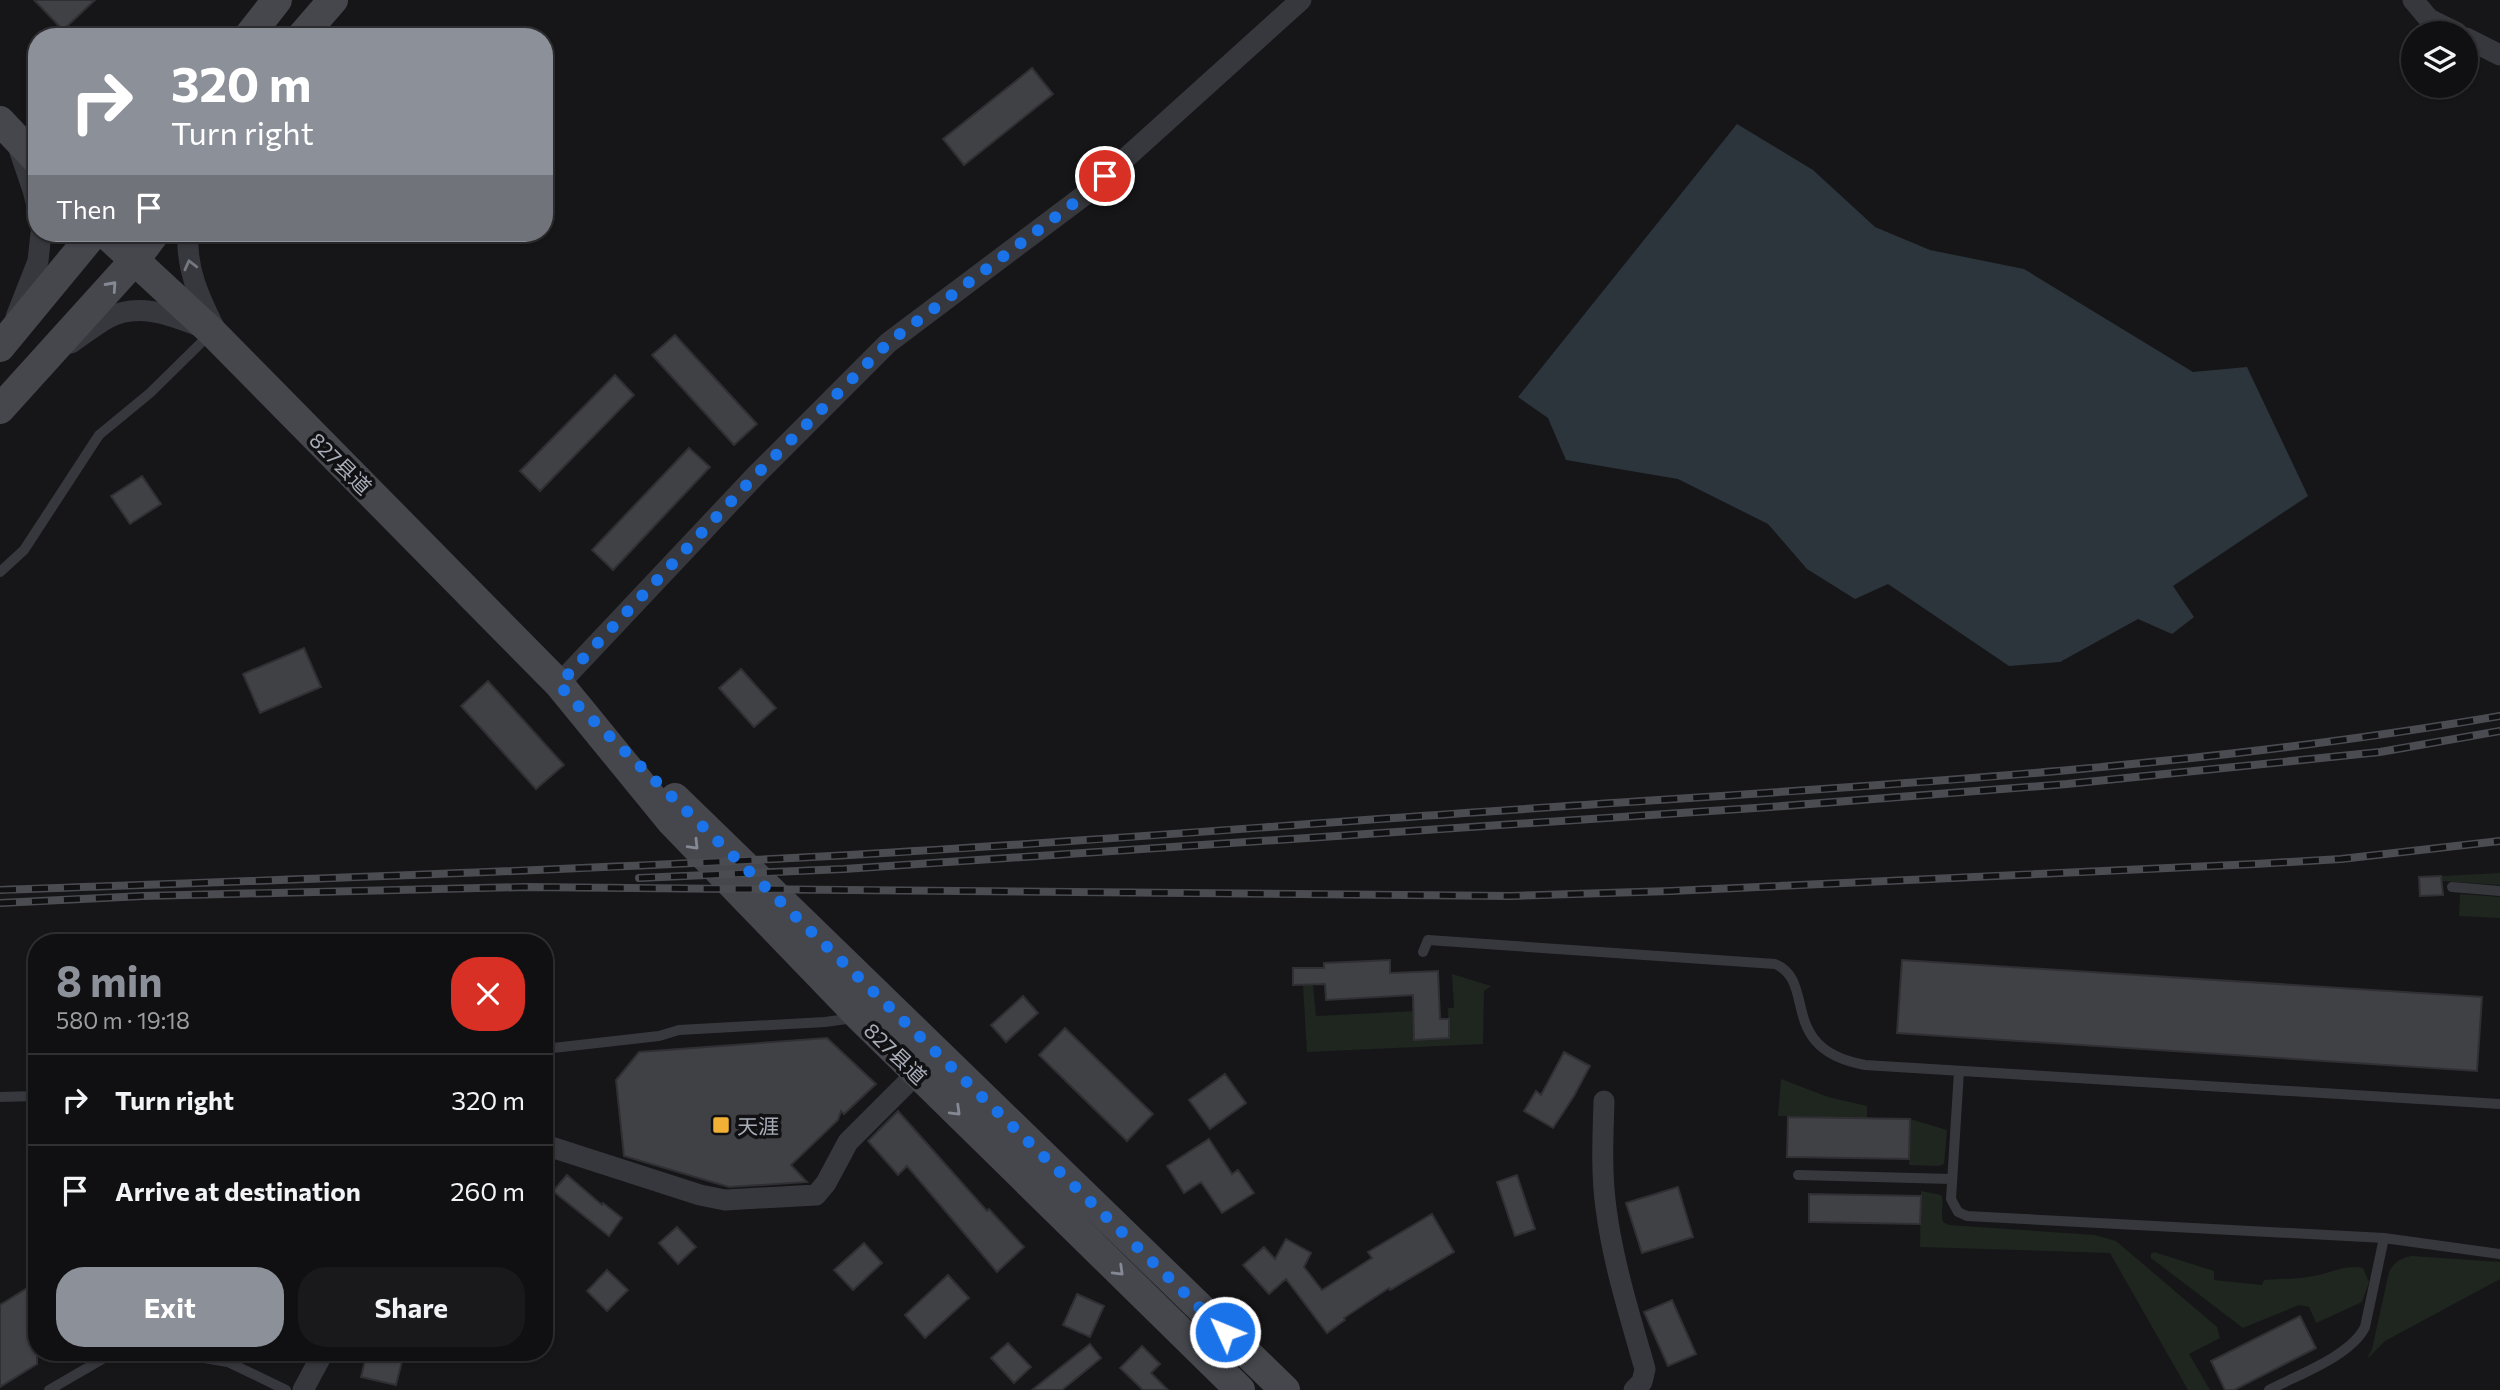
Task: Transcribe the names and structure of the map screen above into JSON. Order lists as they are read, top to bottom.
{
  "streets": {
    "main road": ["827县道"]
  },
  "places": {
    "transit": ["天涯"]
  },
  "page": {
    "turn": ["320 m", "Turn right"],
    "then": "Then",
    "heading": ["8 min", "580 m · 19:18"],
    "list": [
      {
        "name": "Turn right",
        "value": "320 m"
      },
      {
        "name": "Arrive at destination",
        "value": "260 m"
      }
    ],
    "buttons": ["Exit", "Share"]
  }
}
